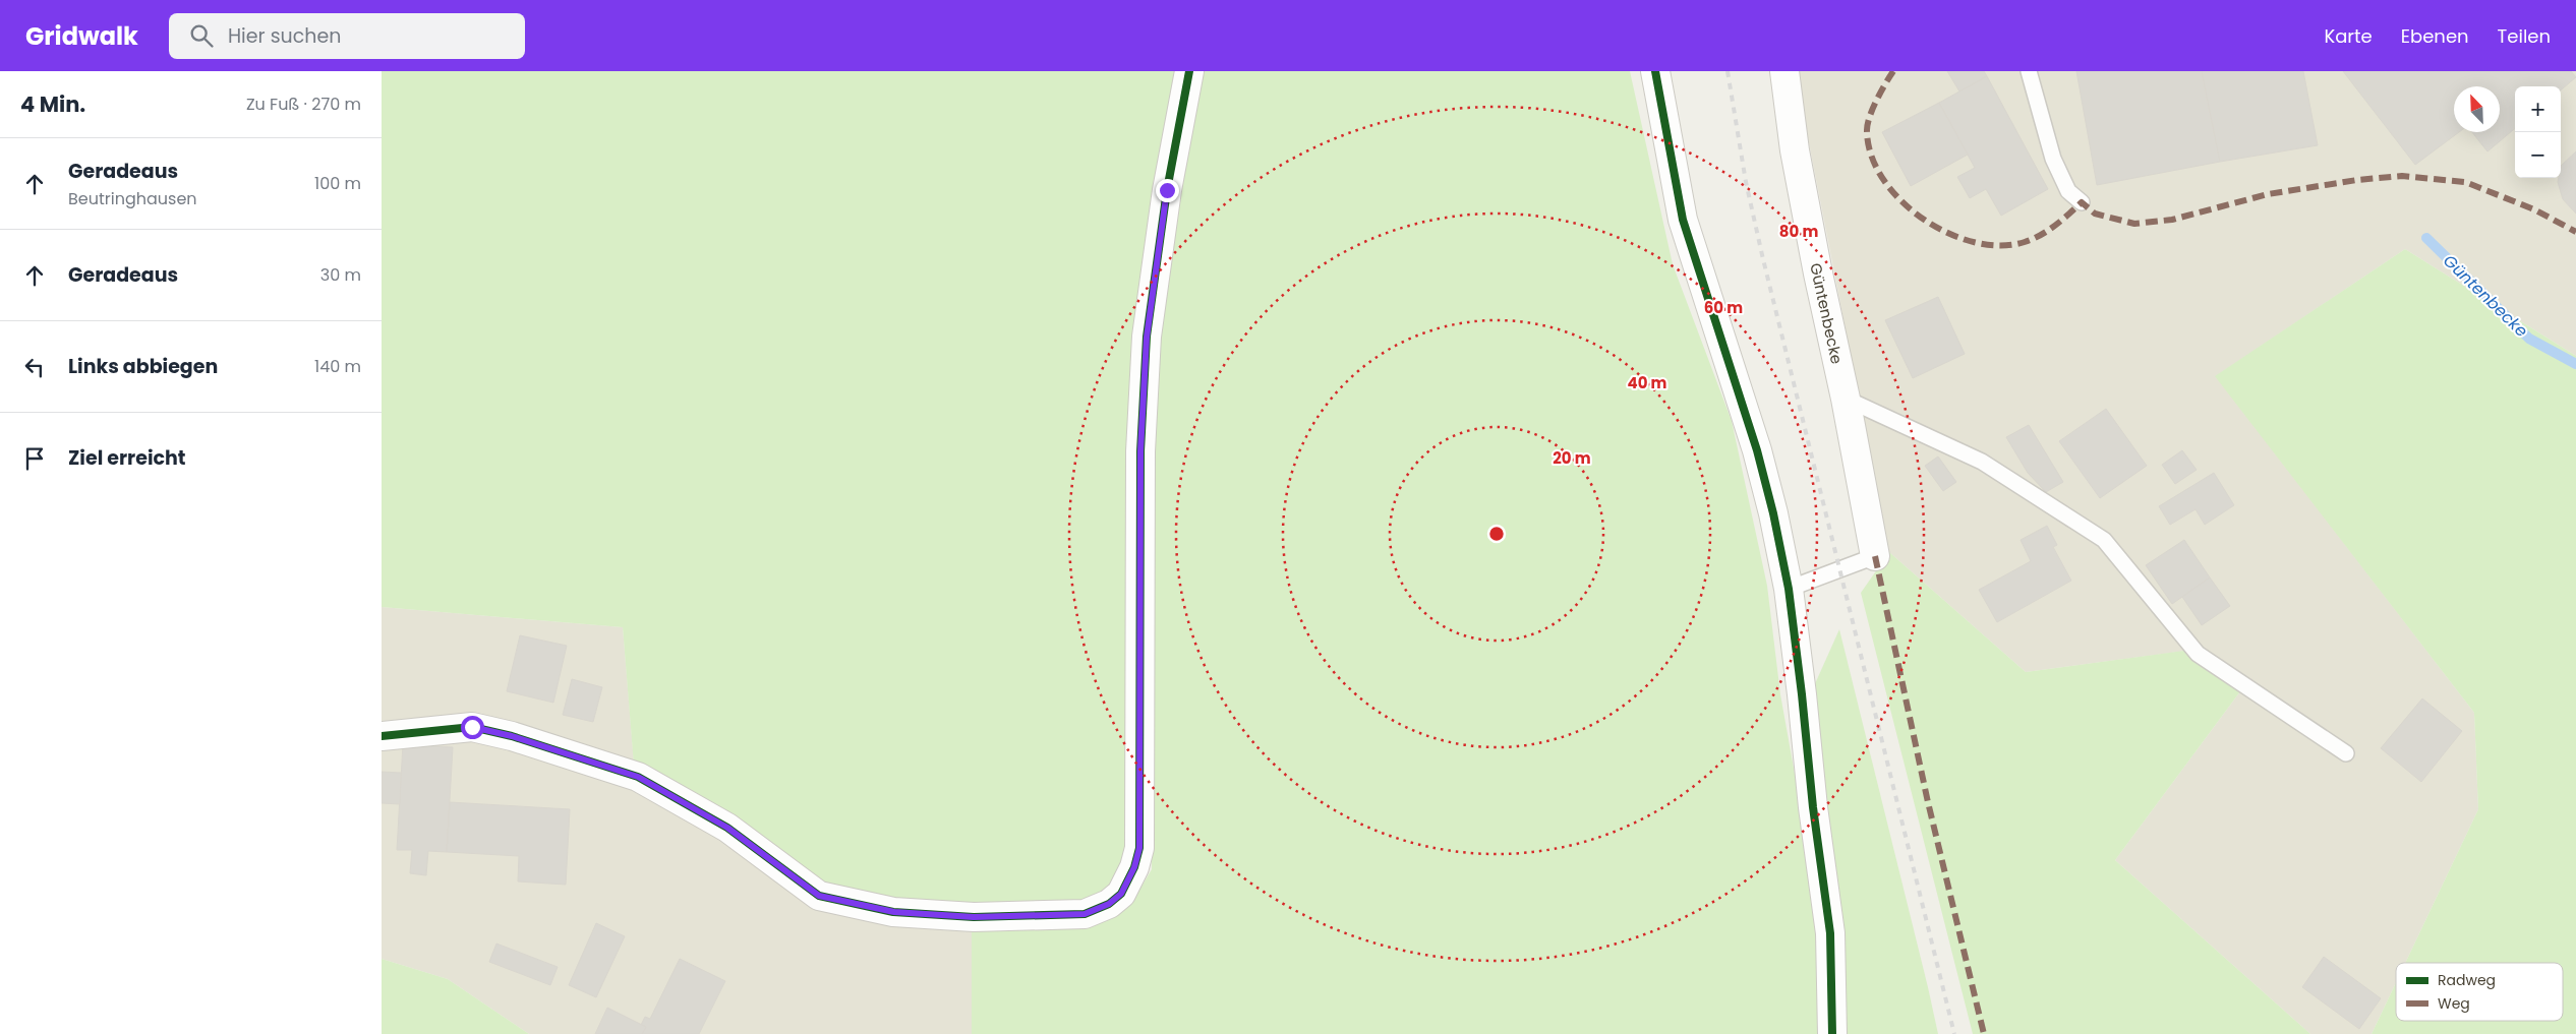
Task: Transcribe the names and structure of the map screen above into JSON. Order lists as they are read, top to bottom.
{
  "streets": {
    "street": ["Güntenbecke"]
  },
  "water": ["Güntenbecke"],
  "legend": ["Radweg", "Weg"],
  "north": "top left",
  "page": {
    "header": "Gridwalk",
    "search": "Hier suchen",
    "nav": ["Karte", "Ebenen", "Teilen"],
    "heading": ["4 Min.", "Zu Fuß · 270 m"],
    "map_buttons": ["+", "−"],
    "list": [
      ["Geradeaus", "Beutringhausen", "100 m"],
      ["Geradeaus", "30 m"],
      ["Links abbiegen", "140 m"],
      "Ziel erreicht"
    ]
  },
  "rings": [
    "80 m",
    "60 m",
    "40 m",
    "20 m"
  ]
}
